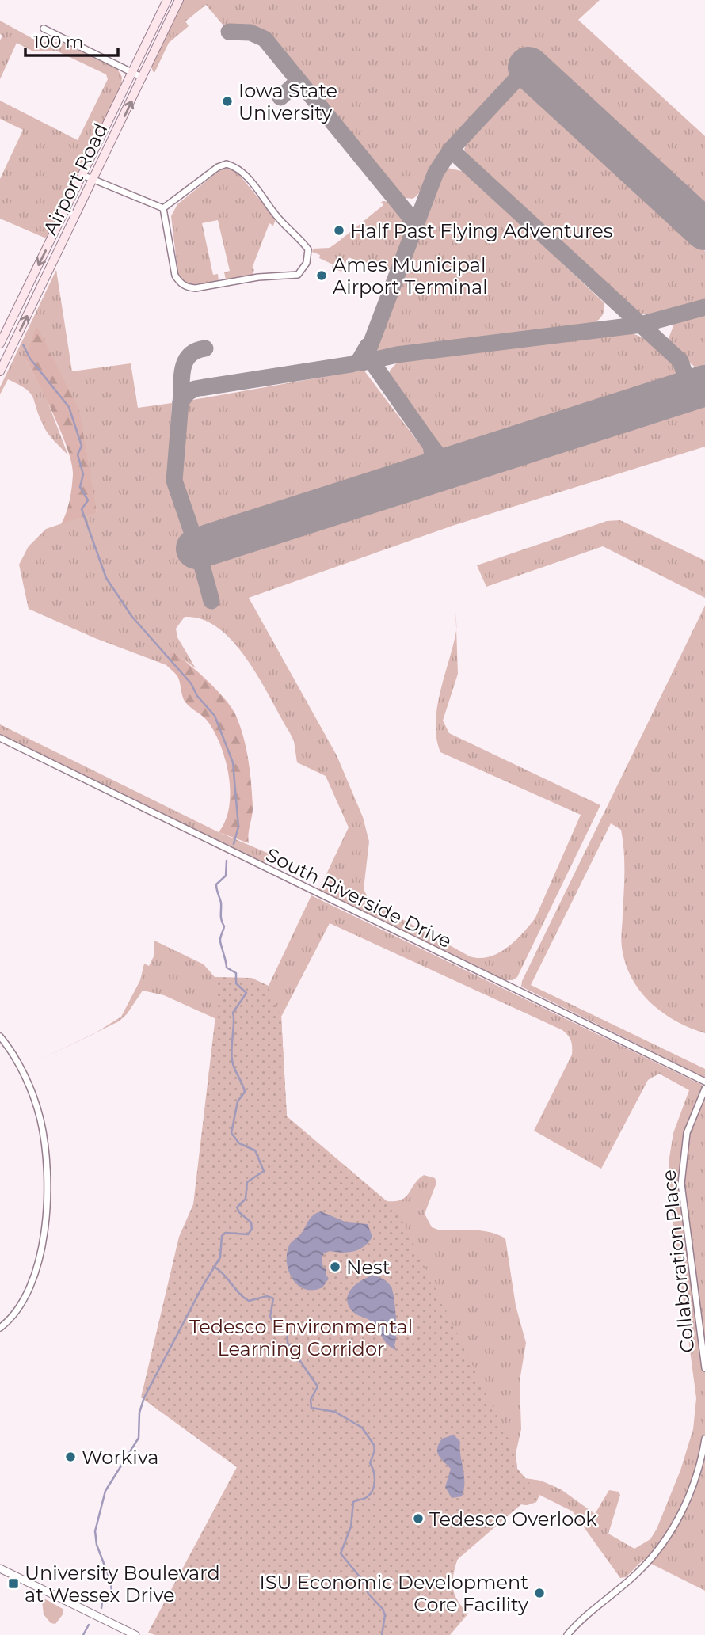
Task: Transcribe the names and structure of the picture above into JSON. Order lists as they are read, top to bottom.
{
  "streets": {
    "main road": ["Airport Road"],
    "street": ["South Riverside Drive", "Collaboration Place"]
  },
  "parks": ["Tedesco Environmental Learning Corridor"],
  "places": {
    "other": [
      "Iowa State University",
      "Half Past Flying Adventures",
      "Ames Municipal Airport Terminal",
      "Nest",
      "Workiva",
      "Tedesco Overlook",
      "ISU Economic Development Core Facility"
    ],
    "transit": ["University Boulevard at Wessex Drive"]
  },
  "scale_bar": "100 m"
}
